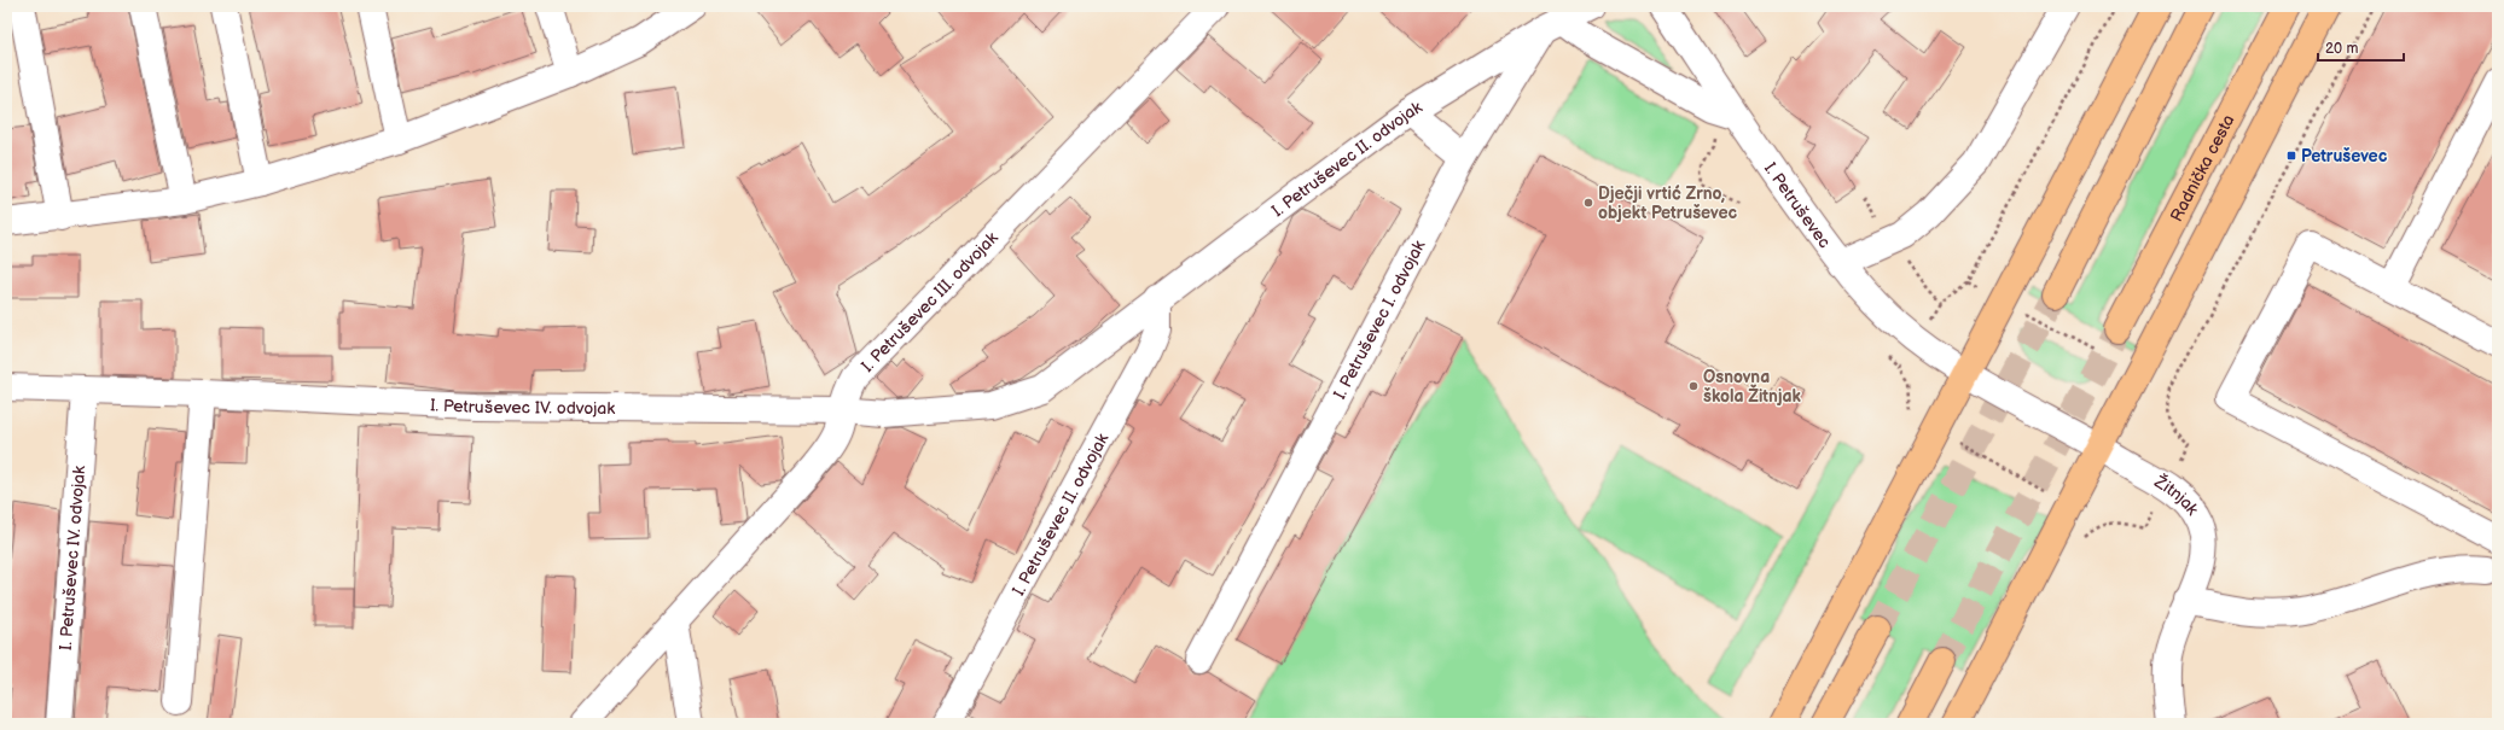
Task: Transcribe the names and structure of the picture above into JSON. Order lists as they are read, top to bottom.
{
  "streets": {
    "main road": ["Radnička cesta"],
    "street": [
      "I. Petruševec II. odvojak",
      "I. Petruševec",
      "I. Petruševec III. odvojak",
      "I. Petruševec I. odvojak",
      "I. Petruševec IV. odvojak",
      "Žitnjak"
    ]
  },
  "crossings": [
    ["I. Petruševec II. odvojak", "I. Petruševec III. odvojak"],
    ["I. Petruševec II. odvojak", "I. Petruševec I. odvojak"],
    ["I. Petruševec II. odvojak", "I. Petruševec IV. odvojak"],
    ["I. Petruševec", "Žitnjak"],
    ["I. Petruševec III. odvojak", "I. Petruševec IV. odvojak"]
  ],
  "places": {
    "transit": ["Petruševec"],
    "other": ["Dječji vrtić Zrno, objekt Petruševec", "Osnovna škola Žitnjak"]
  },
  "scale_bar": "20 m"
}
